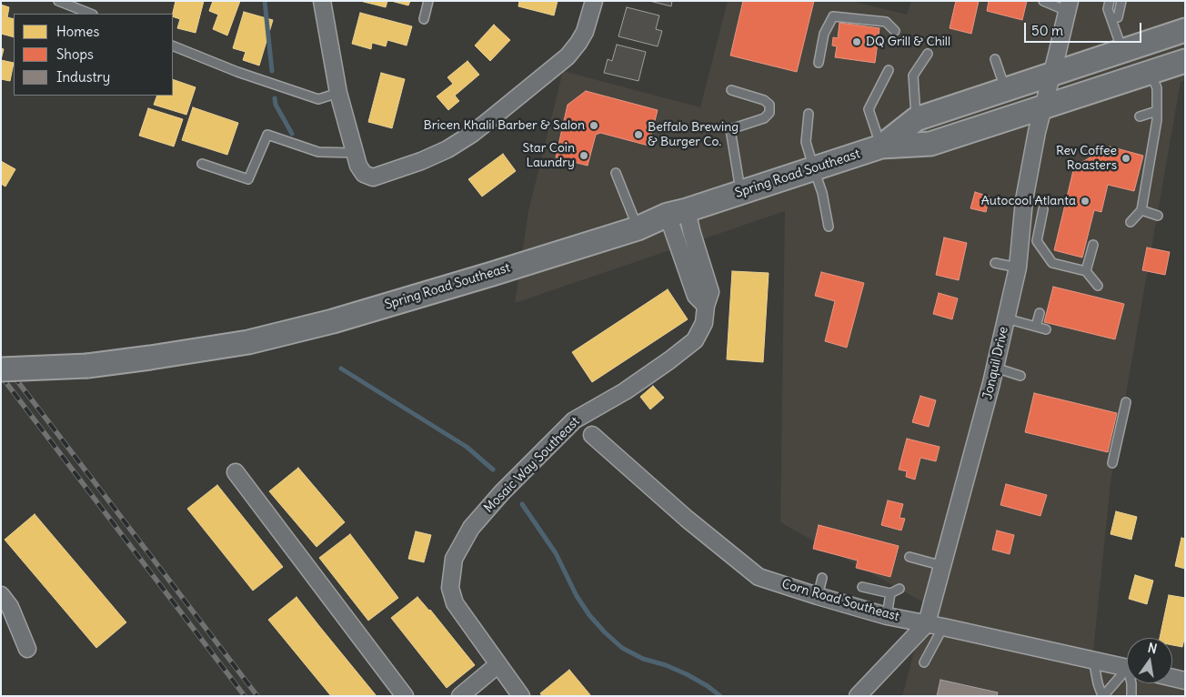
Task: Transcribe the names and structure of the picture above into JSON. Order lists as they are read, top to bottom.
{
  "streets": {
    "main road": ["Spring Road Southeast"],
    "street": ["Jonquil Drive", "Mosaic Way Southeast", "Corn Road Southeast"]
  },
  "crossings": [
    ["Spring Road Southeast", "Jonquil Drive"],
    ["Spring Road Southeast", "Mosaic Way Southeast"],
    ["Jonquil Drive", "Corn Road Southeast"]
  ],
  "places": [
    "DQ Grill & Chill",
    "Bricen Khalil Barber & Salon",
    "Beffalo Brewing & Burger Co.",
    "Star Coin Laundry",
    "Rev Coffee Roasters",
    "Autocool Atlanta"
  ],
  "legend": ["Homes", "Shops", "Industry"],
  "scale_bar": "50 m",
  "north": "top"
}
